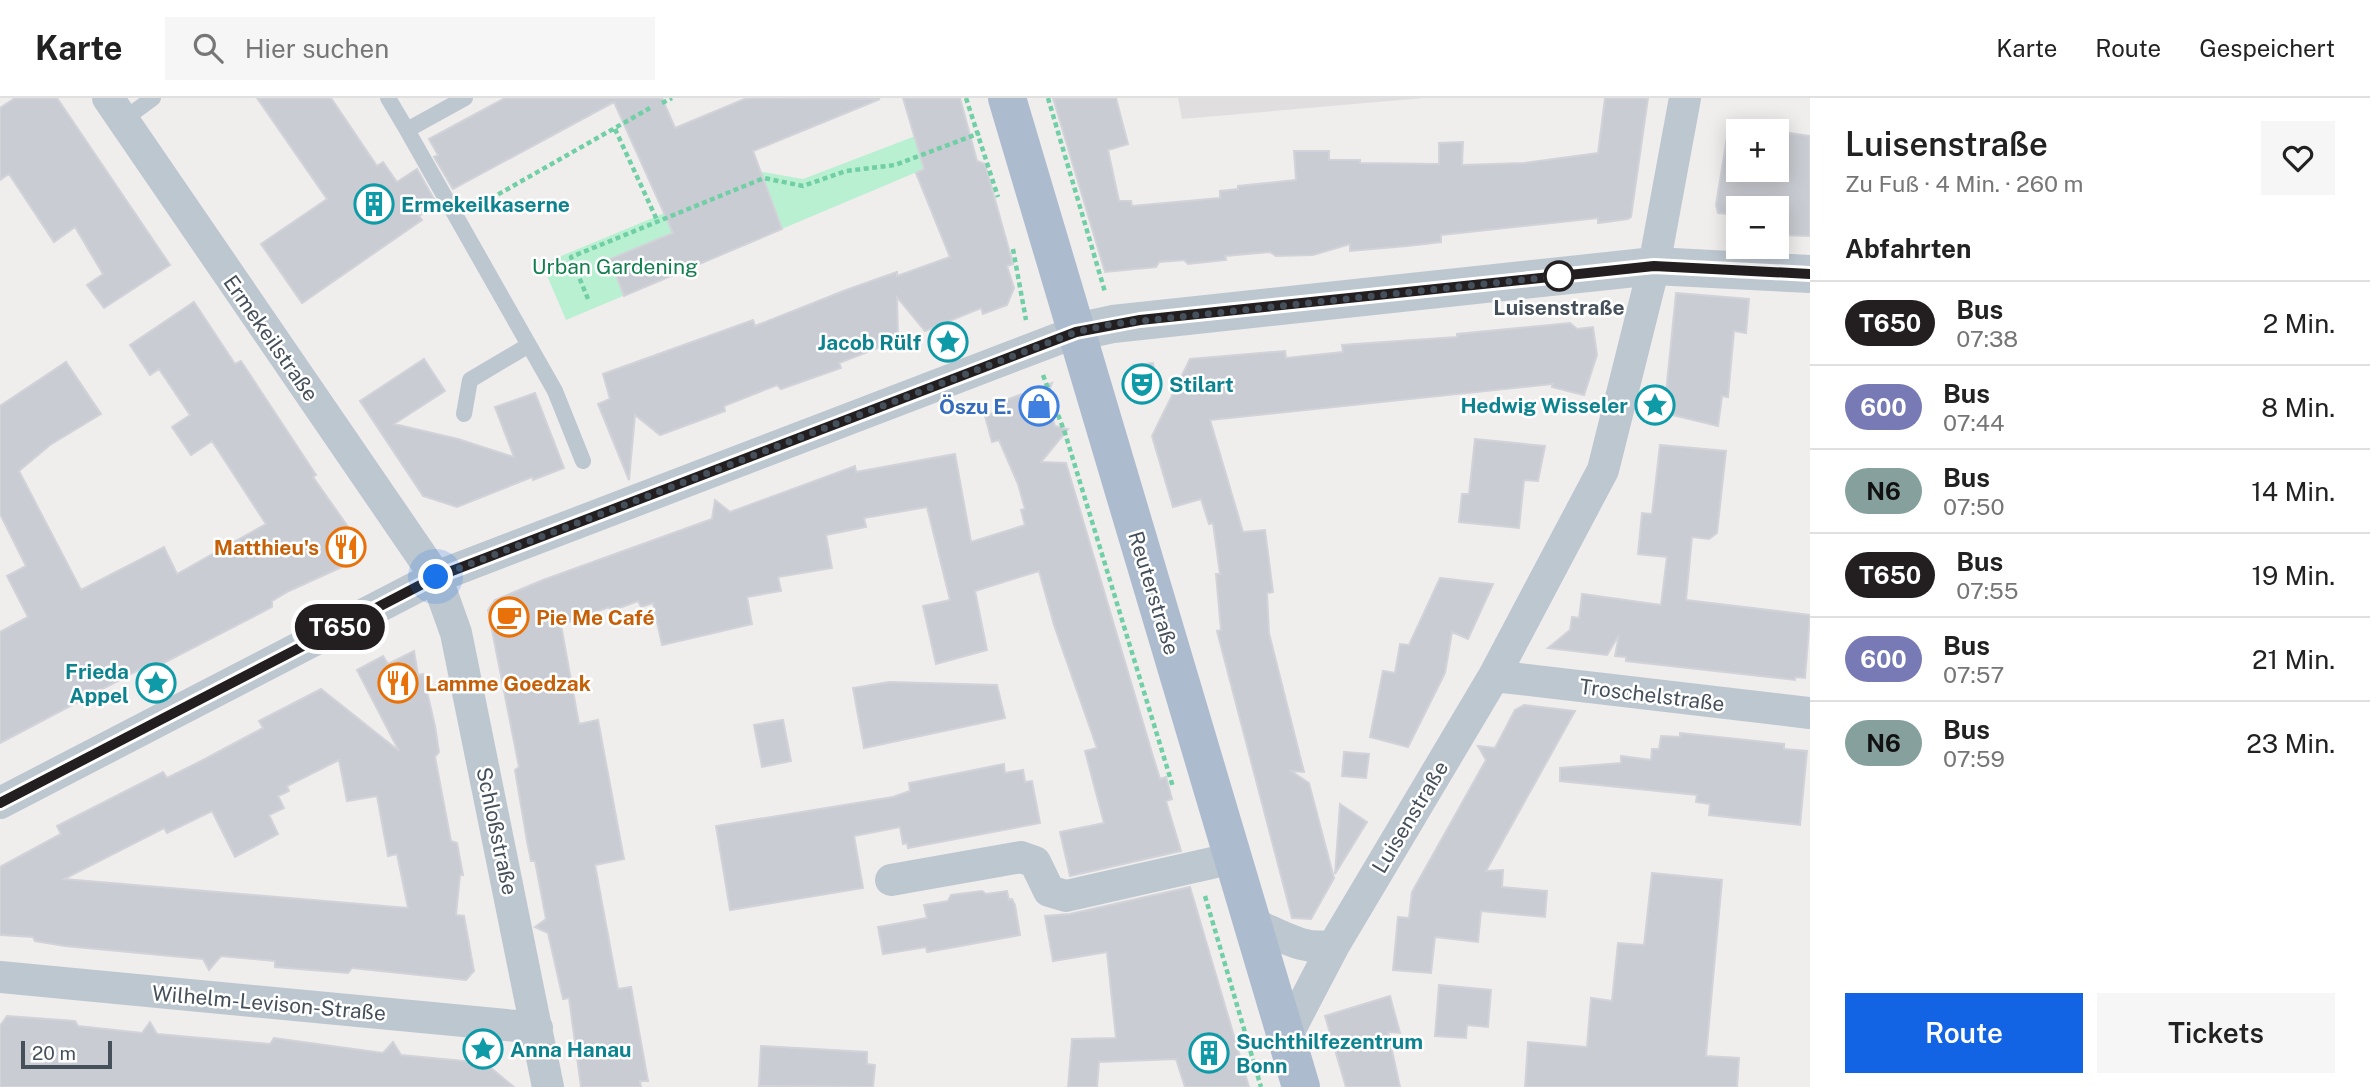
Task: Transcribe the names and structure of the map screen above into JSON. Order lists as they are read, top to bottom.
{
  "streets": {
    "main road": ["Reuterstraße"],
    "street": [
      "Ermekeilstraße",
      "Troschelstraße",
      "Luisenstraße",
      "Schloßstraße",
      "Wilhelm-Levison-Straße"
    ]
  },
  "crossings": [
    ["Ermekeilstraße", "Schloßstraße"],
    ["Reuterstraße", "Luisenstraße"],
    ["Troschelstraße", "Luisenstraße"],
    ["Schloßstraße", "Wilhelm-Levison-Straße"]
  ],
  "parks": ["Urban Gardening"],
  "places": {
    "building": ["Ermekeilkaserne", "Suchthilfezentrum Bonn"],
    "other": ["Luisenstraße"],
    "place": [
      "Jacob Rülf",
      "Hedwig Wisseler",
      "Frieda Appel",
      "Anna Hanau"
    ],
    "theatre": ["Stilart"],
    "shop": ["Öszu E."],
    "restaurant": ["Matthieu's", "Lamme Goedzak"],
    "cafe": ["Pie Me Café"]
  },
  "lines": ["bus line T650"],
  "scale_bar": "20 m",
  "page": {
    "header": "Karte",
    "search": "Hier suchen",
    "nav": ["Karte", "Route", "Gespeichert"],
    "on_map": "T650",
    "heading": [
      ["Luisenstraße", "Zu Fuß · 4 Min. · 260 m"],
      "Abfahrten"
    ],
    "map_buttons": ["+", "−"],
    "list": [
      {
        "mark": "T650",
        "name": "Bus",
        "note": "07:38",
        "value": "2 Min."
      },
      {
        "mark": "600",
        "name": "Bus",
        "note": "07:44",
        "value": "8 Min."
      },
      {
        "mark": "N6",
        "name": "Bus",
        "note": "07:50",
        "value": "14 Min."
      },
      {
        "mark": "T650",
        "name": "Bus",
        "note": "07:55",
        "value": "19 Min."
      },
      {
        "mark": "600",
        "name": "Bus",
        "note": "07:57",
        "value": "21 Min."
      },
      {
        "mark": "N6",
        "name": "Bus",
        "note": "07:59",
        "value": "23 Min."
      }
    ],
    "buttons": ["Route", "Tickets"],
    "scale": "20 m"
  }
}
